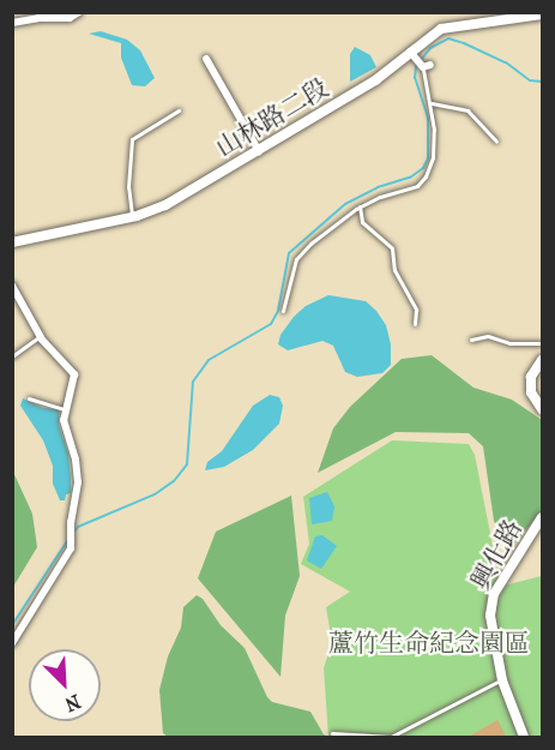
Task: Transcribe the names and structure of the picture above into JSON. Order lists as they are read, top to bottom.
{
  "streets": {
    "main road": ["山林路二段"],
    "street": ["興化路"]
  },
  "parks": ["蘆竹生命紀念園區"],
  "north": "bottom right"
}
